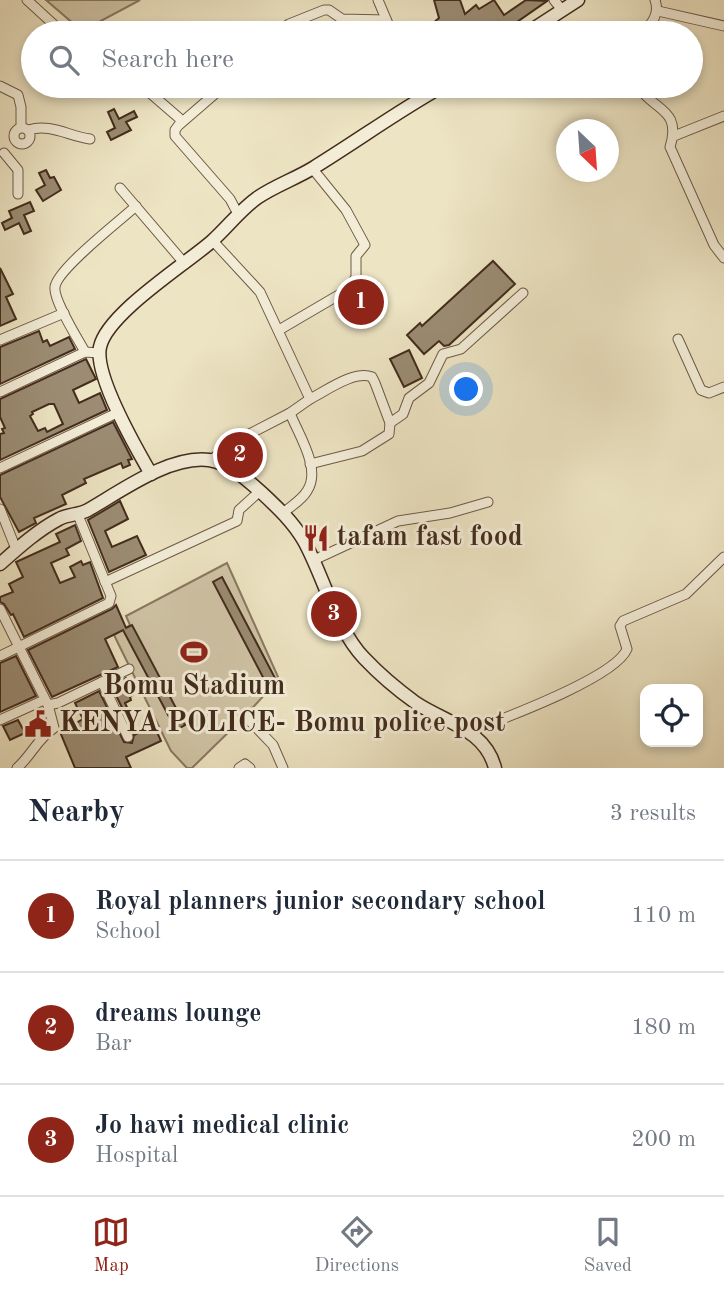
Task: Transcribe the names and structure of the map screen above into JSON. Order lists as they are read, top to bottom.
{
  "places": {
    "restaurant": ["tafam fast food"],
    "sports": ["Bomu Stadium"],
    "public building": ["KENYA POLICE- Bomu police post"]
  },
  "north": "bottom right",
  "page": {
    "search": "Search here",
    "pins": ["1", "2", "3"],
    "heading": ["Nearby", "3 results"],
    "list": [
      {
        "mark": "1",
        "name": "Royal planners junior secondary school",
        "note": "School",
        "value": "110 m"
      },
      {
        "mark": "2",
        "name": "dreams lounge",
        "note": "Bar",
        "value": "180 m"
      },
      {
        "mark": "3",
        "name": "Jo hawi medical clinic",
        "note": "Hospital",
        "value": "200 m"
      }
    ],
    "nav": ["Map", "Directions", "Saved"]
  }
}
